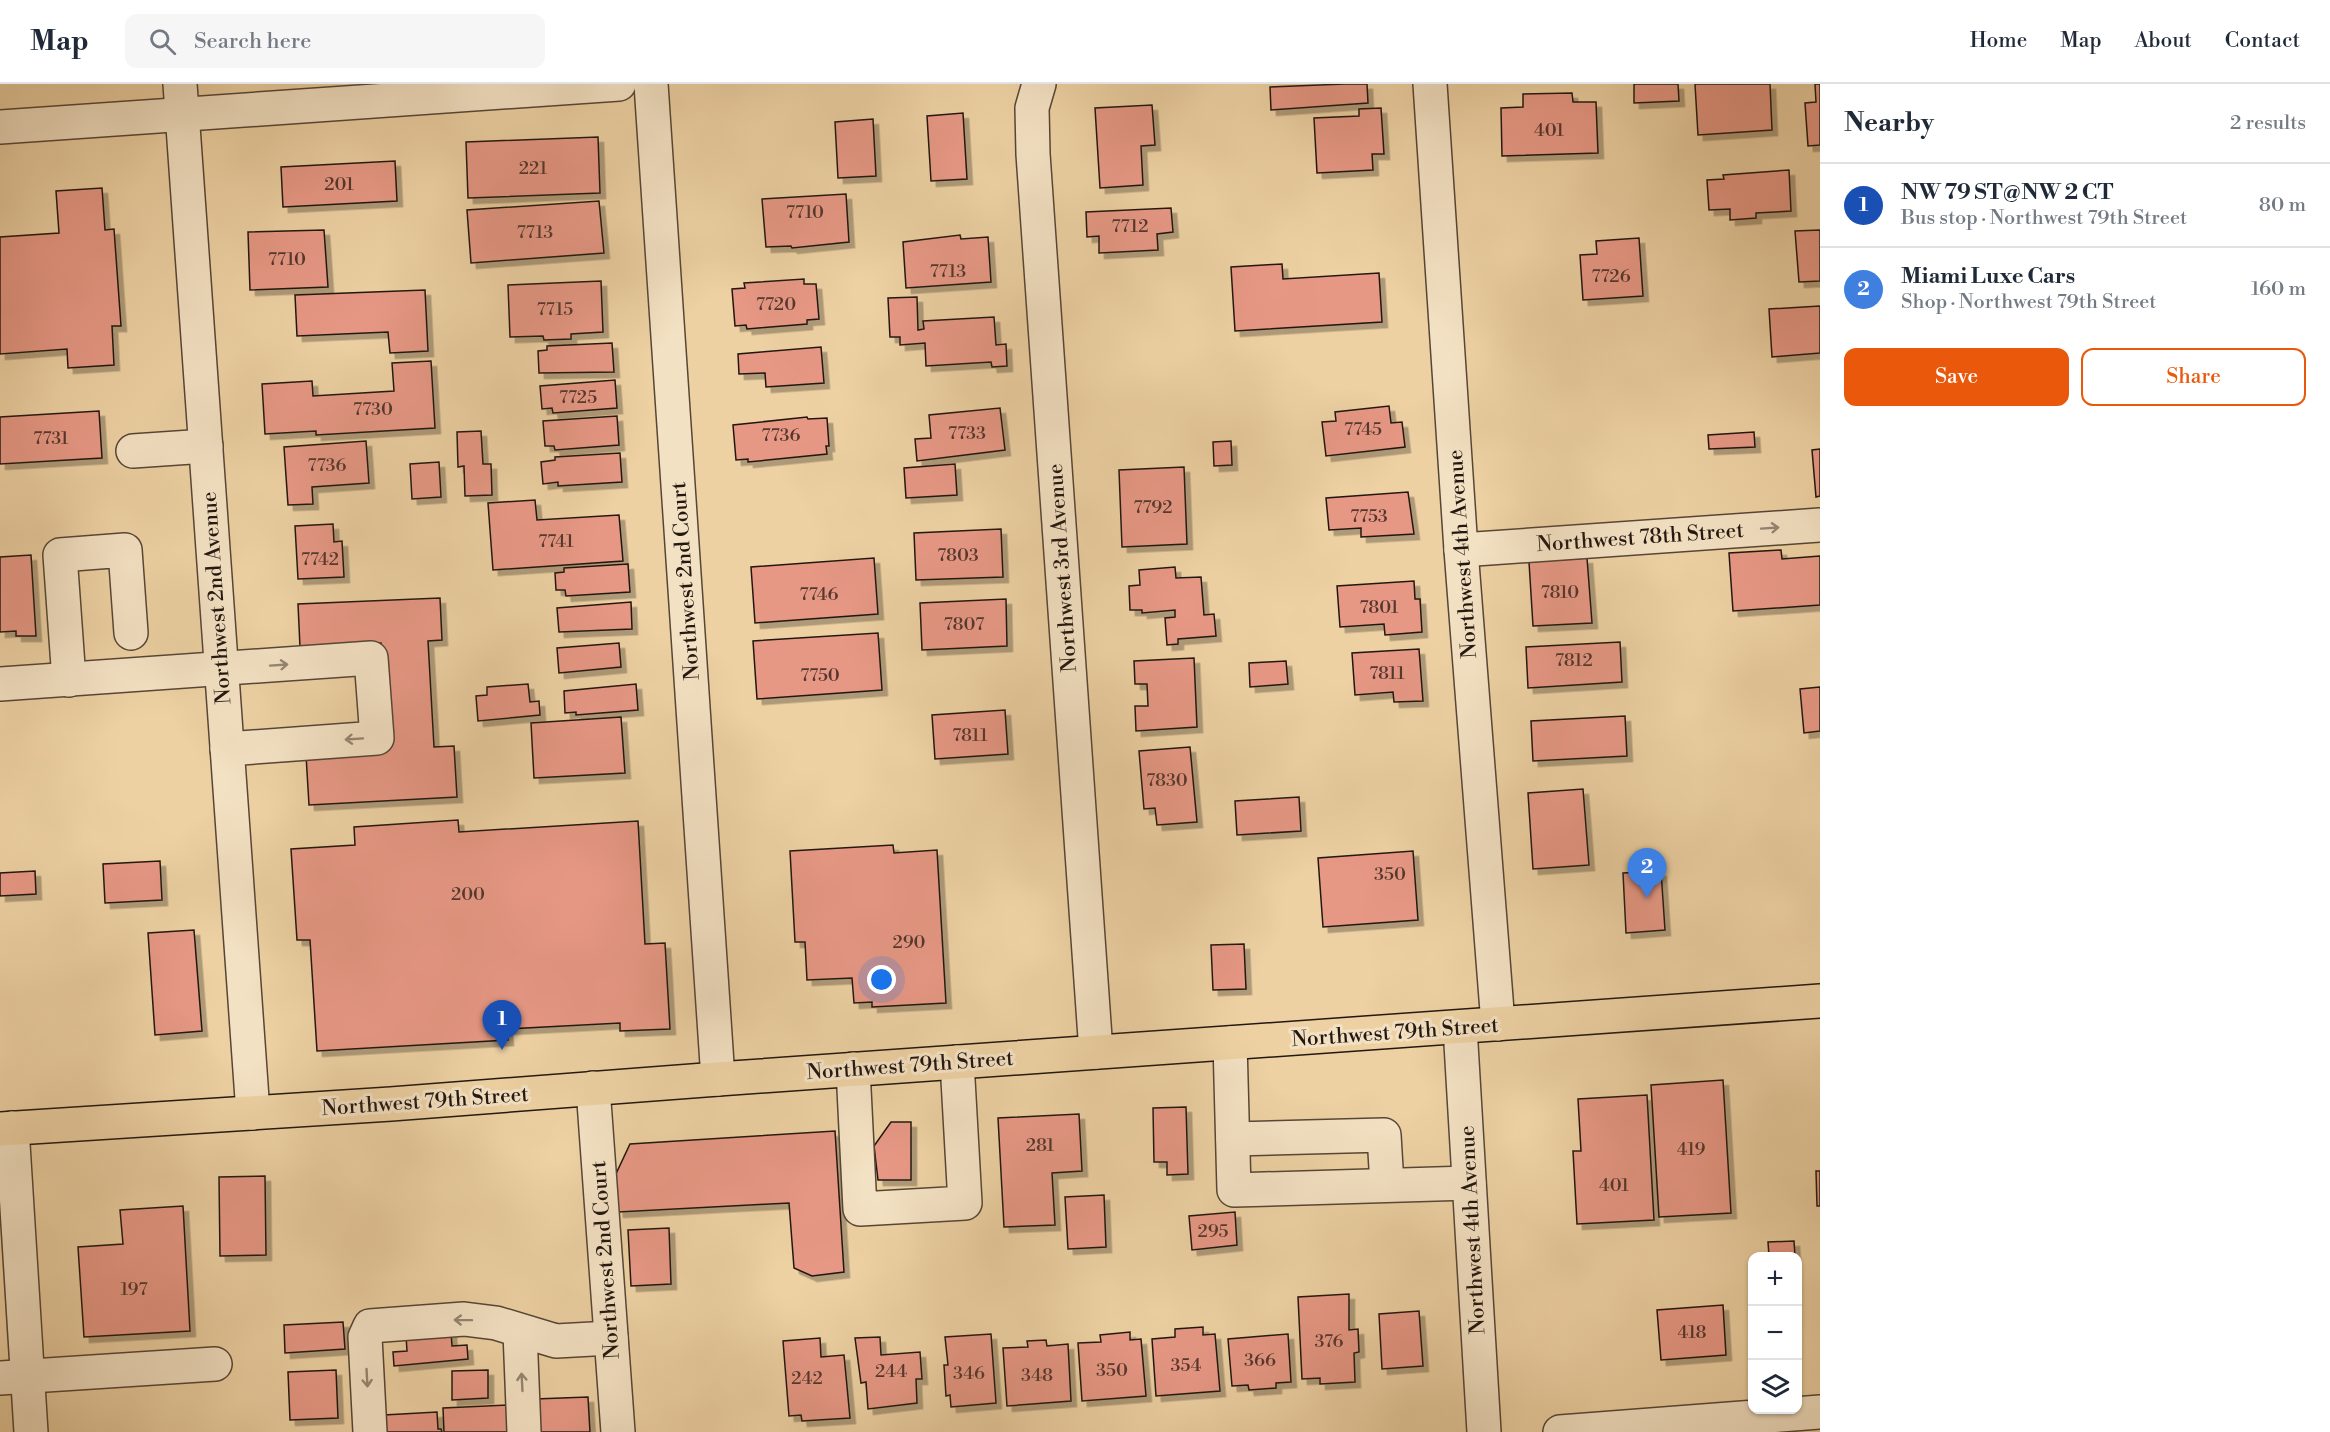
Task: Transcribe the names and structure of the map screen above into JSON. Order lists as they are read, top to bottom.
{
  "streets": {
    "main road": ["Northwest 79th Street"],
    "street": [
      "Northwest 78th Street",
      "Northwest 4th Avenue",
      "Northwest 3rd Avenue",
      "Northwest 2nd Court",
      "Northwest 2nd Avenue"
    ]
  },
  "crossings": [
    ["Northwest 78th Street", "Northwest 4th Avenue"],
    ["Northwest 4th Avenue", "Northwest 79th Street"],
    ["Northwest 3rd Avenue", "Northwest 79th Street"],
    ["Northwest 2nd Court", "Northwest 79th Street"],
    ["Northwest 2nd Avenue", "Northwest 79th Street"]
  ],
  "one_way": ["Northwest 78th Street"],
  "house_numbers": [
    "401",
    "221",
    "201",
    "7710",
    "7712",
    "7713",
    "7710",
    "7713",
    "7726",
    "7720",
    "7715",
    "7725",
    "7730",
    "7745",
    "7733",
    "7736",
    "7731",
    "7736",
    "7792",
    "7753",
    "7741",
    "7803",
    "7742",
    "7810",
    "7746",
    "7801",
    "7807",
    "7812",
    "7811",
    "7750",
    "7811",
    "7830",
    "350",
    "200",
    "290",
    "281",
    "419",
    "401",
    "295",
    "197",
    "418",
    "376",
    "366",
    "354",
    "350",
    "244",
    "346",
    "348",
    "242"
  ],
  "page": {
    "header": "Map",
    "search": "Search here",
    "nav": [
      "Home",
      "Map",
      "About",
      "Contact"
    ],
    "heading": ["Nearby", "2 results"],
    "list": [
      {
        "mark": "1",
        "name": "NW 79 ST@NW 2 CT",
        "note": "Bus stop · Northwest 79th Street",
        "value": "80 m"
      },
      {
        "mark": "2",
        "name": "Miami Luxe Cars",
        "note": "Shop · Northwest 79th Street",
        "value": "160 m"
      }
    ],
    "buttons": ["Save", "Share"],
    "pins": ["2", "1"],
    "map_buttons": ["+", "−"]
  }
}
